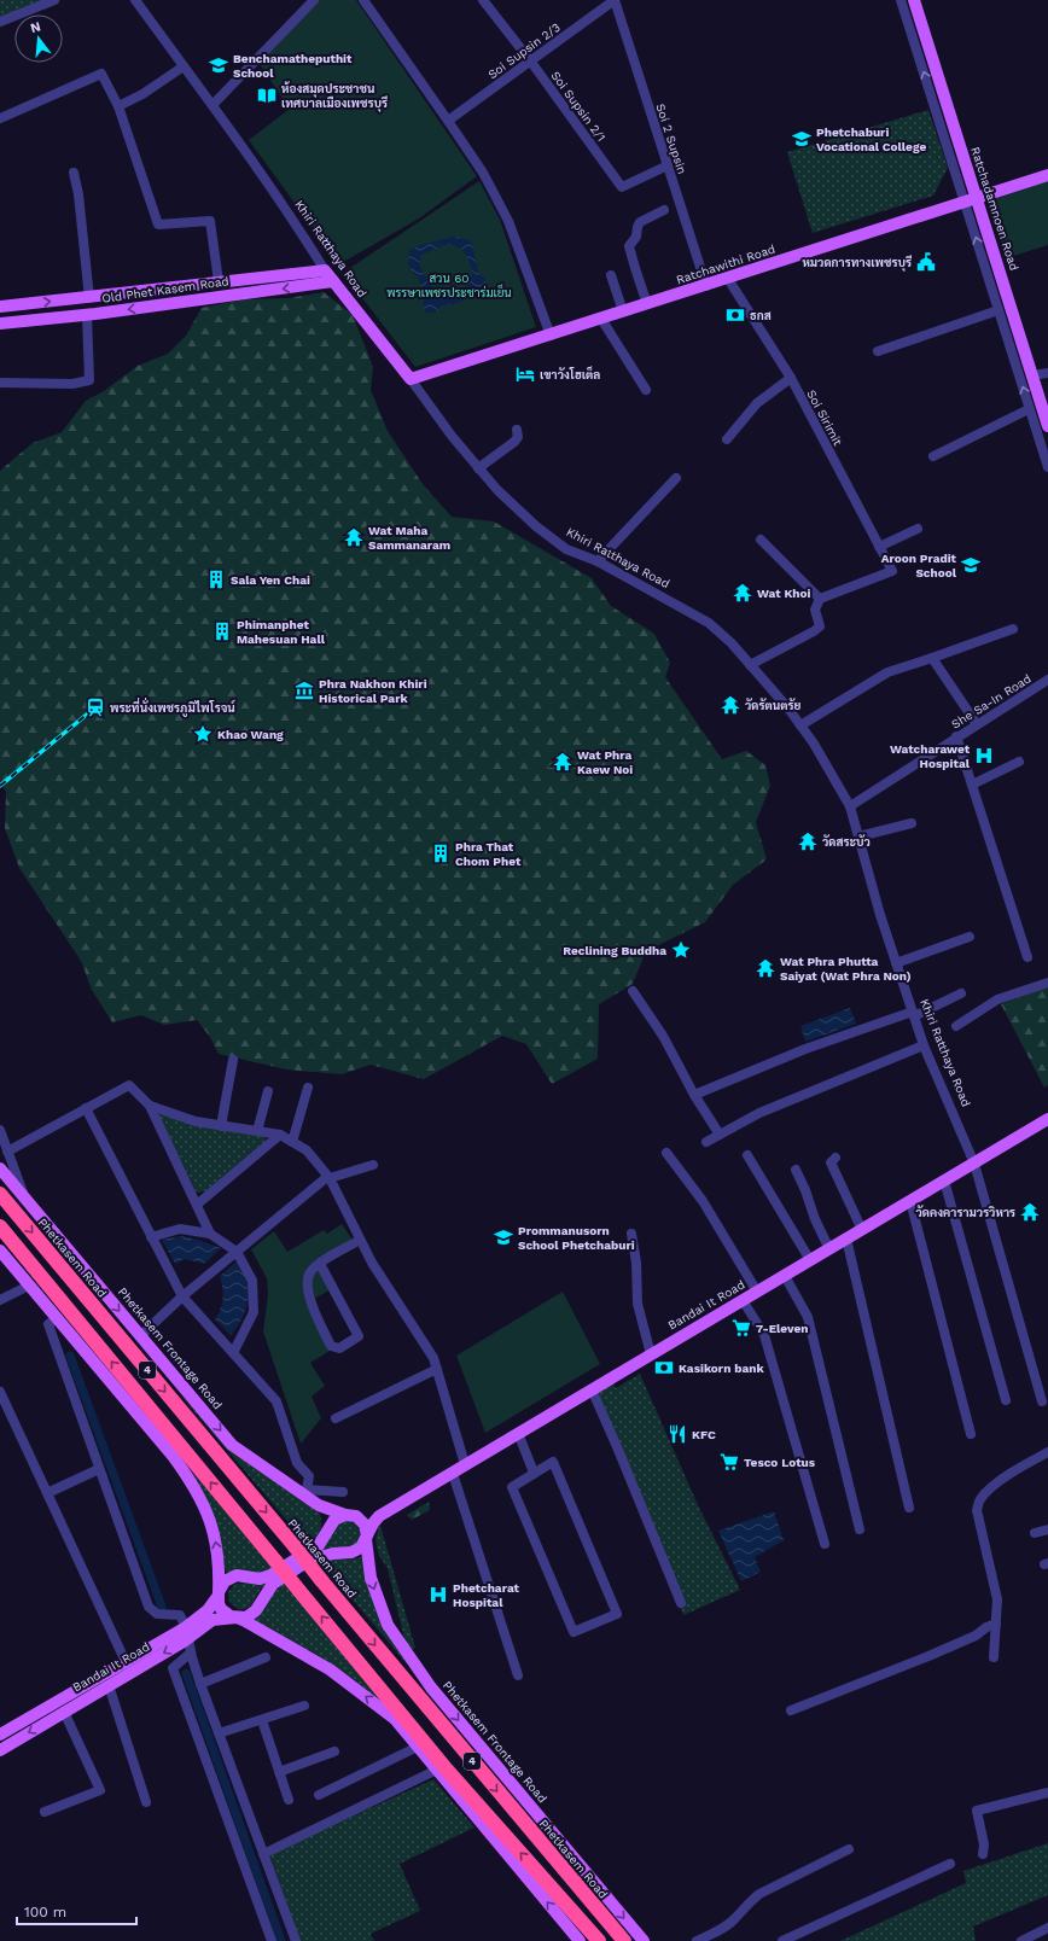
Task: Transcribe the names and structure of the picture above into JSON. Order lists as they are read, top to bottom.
{
  "streets": {
    "highway": ["Phetkasem Road", "4"],
    "main road": [
      "Ratchadamnoen Road",
      "Khiri Ratthaya Road",
      "Ratchawithi Road",
      "Old Phet Kasem Road",
      "Bandai It Road",
      "Phetkasem Frontage Road"
    ],
    "street": [
      "Soi Supsin 2/3",
      "Soi Supsin 2/1",
      "Soi 2 Supsin",
      "Soi Sirimit",
      "She Sa-In Road"
    ]
  },
  "crossings": [
    ["Soi Supsin 2/3", "Soi Supsin 2/1"],
    ["Soi Supsin 2/3", "Soi 2 Supsin"],
    ["Soi Supsin 2/1", "Soi 2 Supsin"],
    ["Soi 2 Supsin", "Ratchawithi Road"],
    ["Ratchadamnoen Road", "Ratchawithi Road"],
    ["Khiri Ratthaya Road", "Ratchawithi Road"],
    ["Khiri Ratthaya Road", "Old Phet Kasem Road"],
    ["Khiri Ratthaya Road", "She Sa-In Road"],
    ["Khiri Ratthaya Road", "Bandai It Road"],
    ["Ratchawithi Road", "Soi Sirimit"],
    ["Bandai It Road", "Phetkasem Frontage Road"]
  ],
  "parks": ["สวน 60 พรรษาเพชรประชาร่มเย็น"],
  "places": {
    "school or university": [
      "Benchamatheputhit School",
      "Phetchaburi Vocational College",
      "Aroon Pradit School",
      "Prommanusorn School Phetchaburi"
    ],
    "library": ["ห้องสมุดประชาชน เทศบาลเมืองเพชรบุรี"],
    "public building": ["หมวดการทางเพชรบุรี"],
    "bank": ["ธกส", "Kasikorn bank"],
    "hotel": ["เขาวังโฮเต็ล"],
    "temple": [
      "Wat Maha Sammanaram",
      "Wat Khoi",
      "วัดรัตนตรัย",
      "Wat Phra Kaew Noi",
      "วัดสระบัว",
      "Wat Phra Phutta Saiyat (Wat Phra Non)",
      "วัดคงคารามวรวิหาร"
    ],
    "building": ["Sala Yen Chai", "Phimanphet Mahesuan Hall", "Phra That Chom Phet"],
    "museum": ["Phra Nakhon Khiri Historical Park"],
    "station": ["พระที่นั่งเพชรภูมิไพโรจน์"],
    "place": ["Khao Wang", "Reclining Buddha"],
    "hospital": ["Watcharawet Hospital", "Phetcharat Hospital"],
    "supermarket": ["7-Eleven", "Tesco Lotus"],
    "restaurant": ["KFC"]
  },
  "scale_bar": "100 m",
  "north": "top"
}
